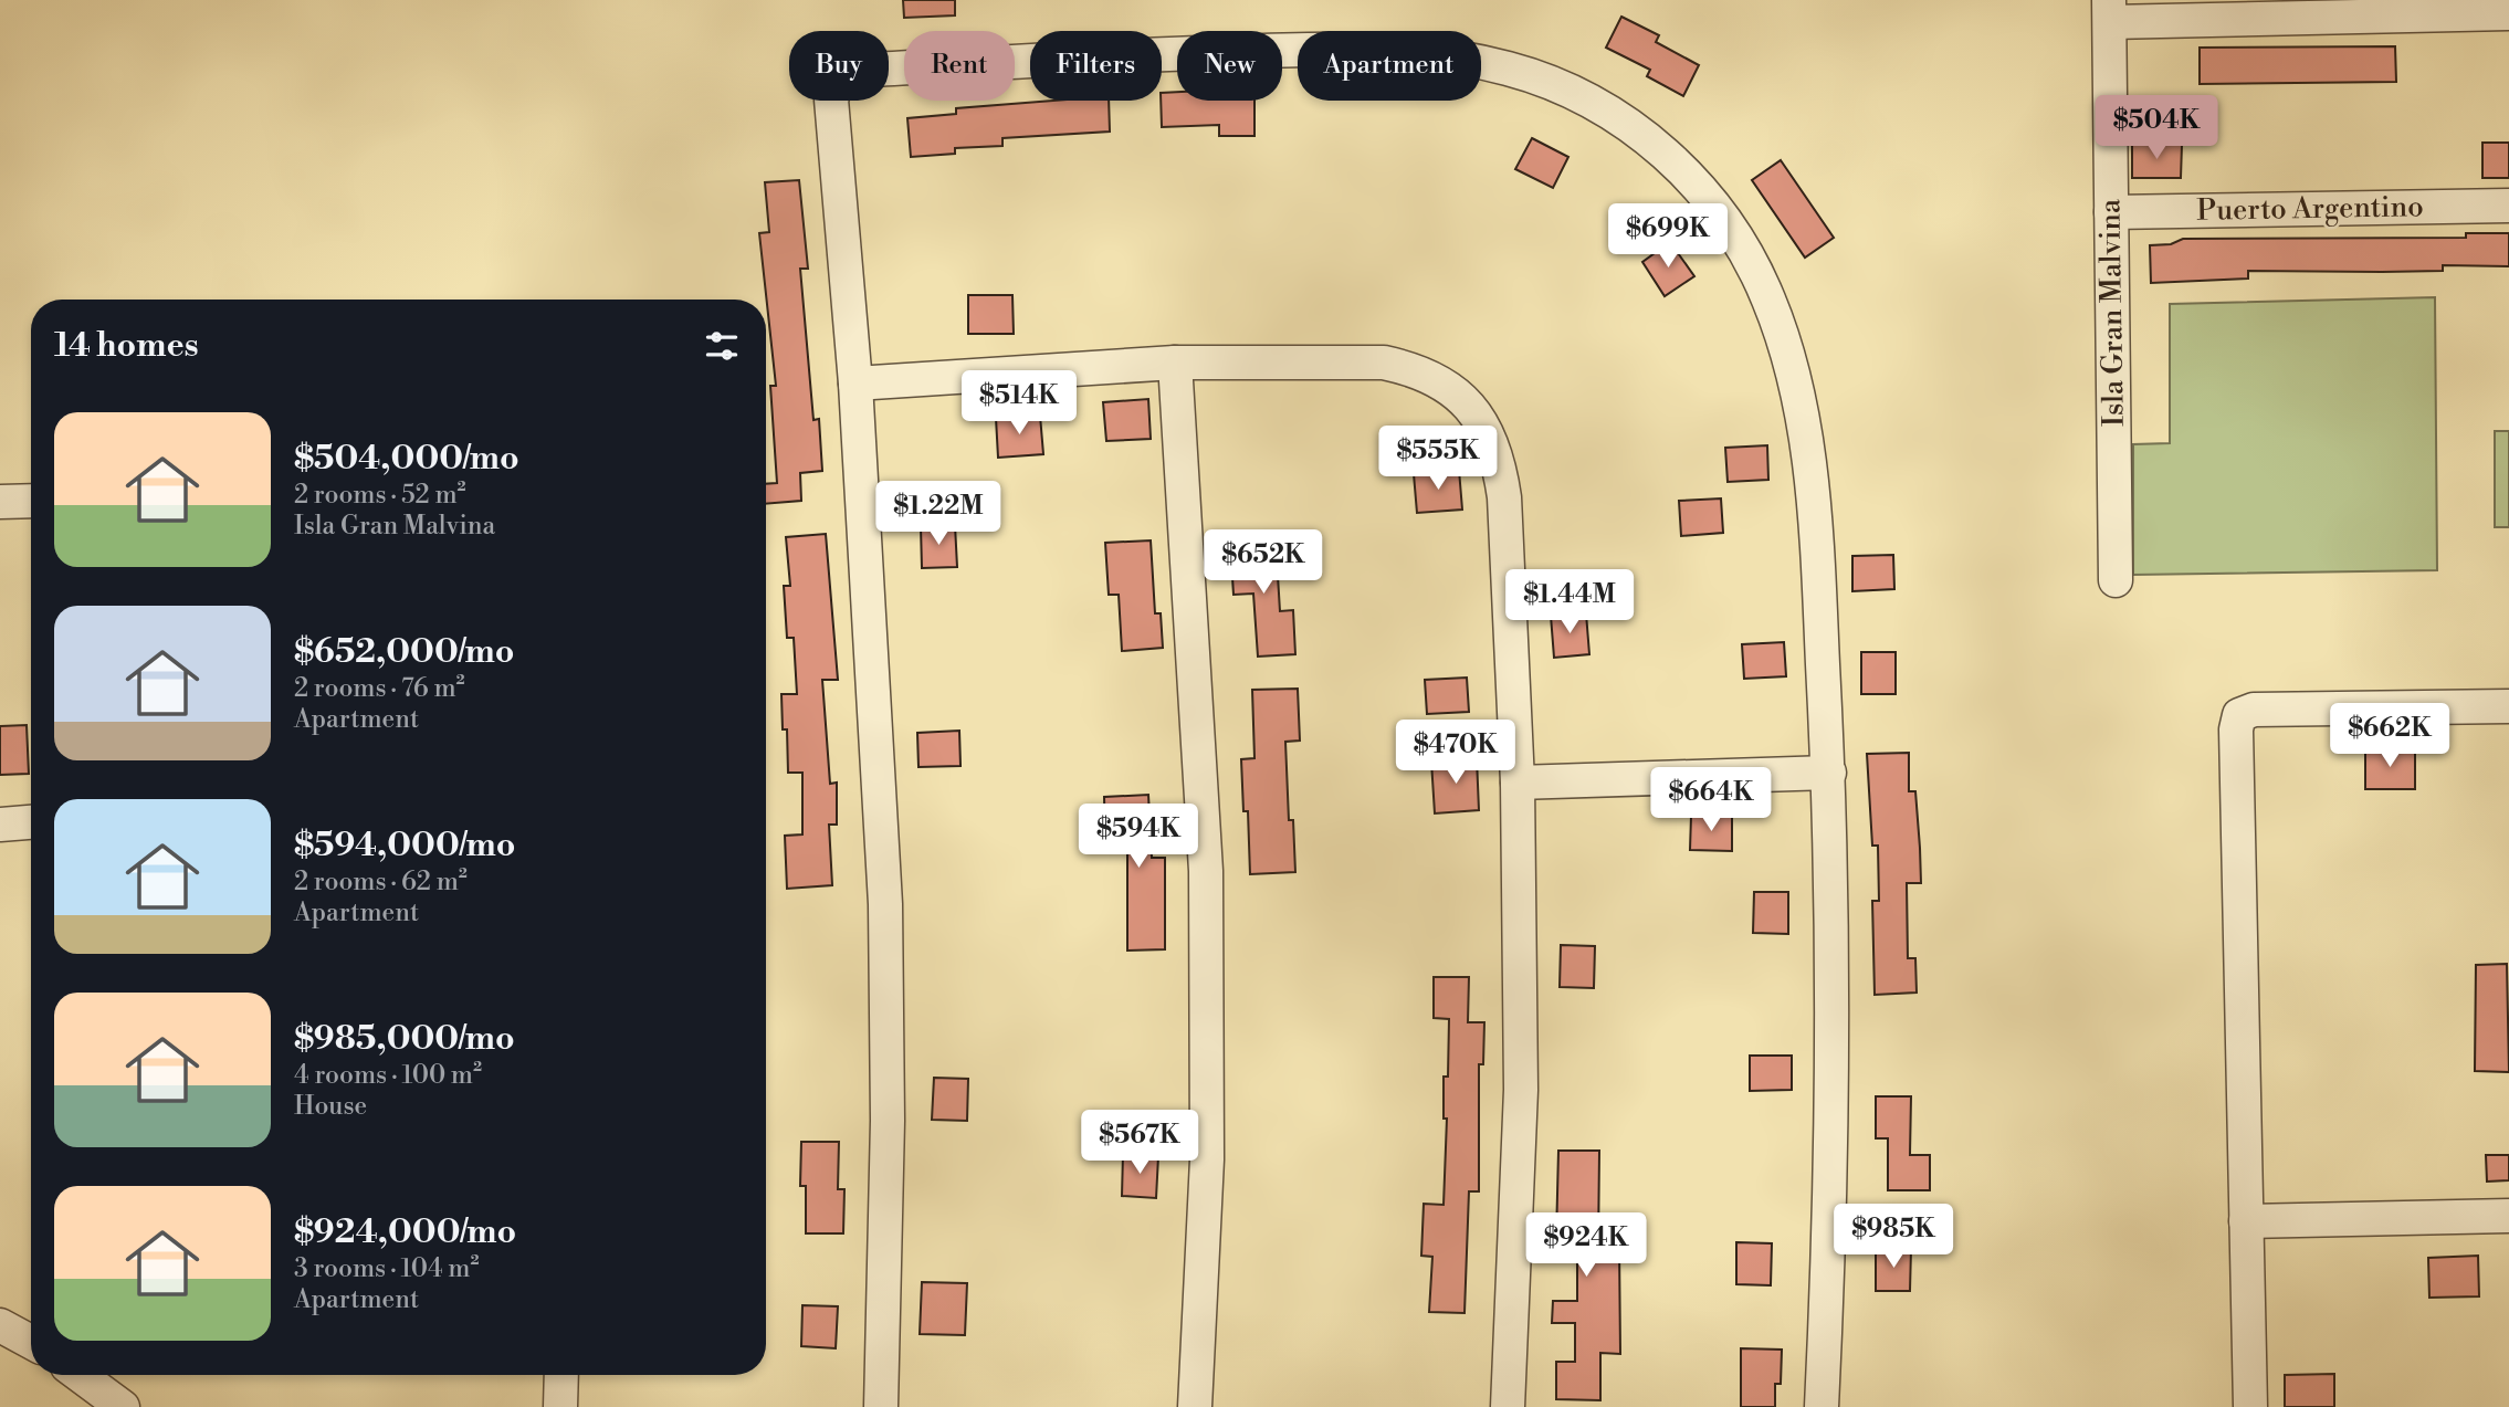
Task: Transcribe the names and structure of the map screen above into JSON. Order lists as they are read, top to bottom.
{
  "streets": {
    "street": ["Puerto Argentino", "Isla Gran Malvina"]
  },
  "crossings": [
    ["Puerto Argentino", "Isla Gran Malvina"]
  ],
  "page": {
    "chip": [
      "Buy",
      "Rent",
      "Filters",
      "New",
      "Apartment"
    ],
    "price": [
      "$504K",
      "$699K",
      "$514K",
      "$555K",
      "$1.22M",
      "$652K",
      "$1.44M",
      "$662K",
      "$470K",
      "$664K",
      "$594K",
      "$567K",
      "$985K",
      "$924K"
    ],
    "heading": "14 homes",
    "list": [
      {
        "name": "$504,000/mo",
        "note": "2 rooms · 52 m² · Isla Gran Malvina"
      },
      {
        "name": "$652,000/mo",
        "note": "2 rooms · 76 m² · Apartment"
      },
      {
        "name": "$594,000/mo",
        "note": "2 rooms · 62 m² · Apartment"
      },
      {
        "name": "$985,000/mo",
        "note": "4 rooms · 100 m² · House"
      },
      {
        "name": "$924,000/mo",
        "note": "3 rooms · 104 m² · Apartment"
      }
    ]
  }
}
